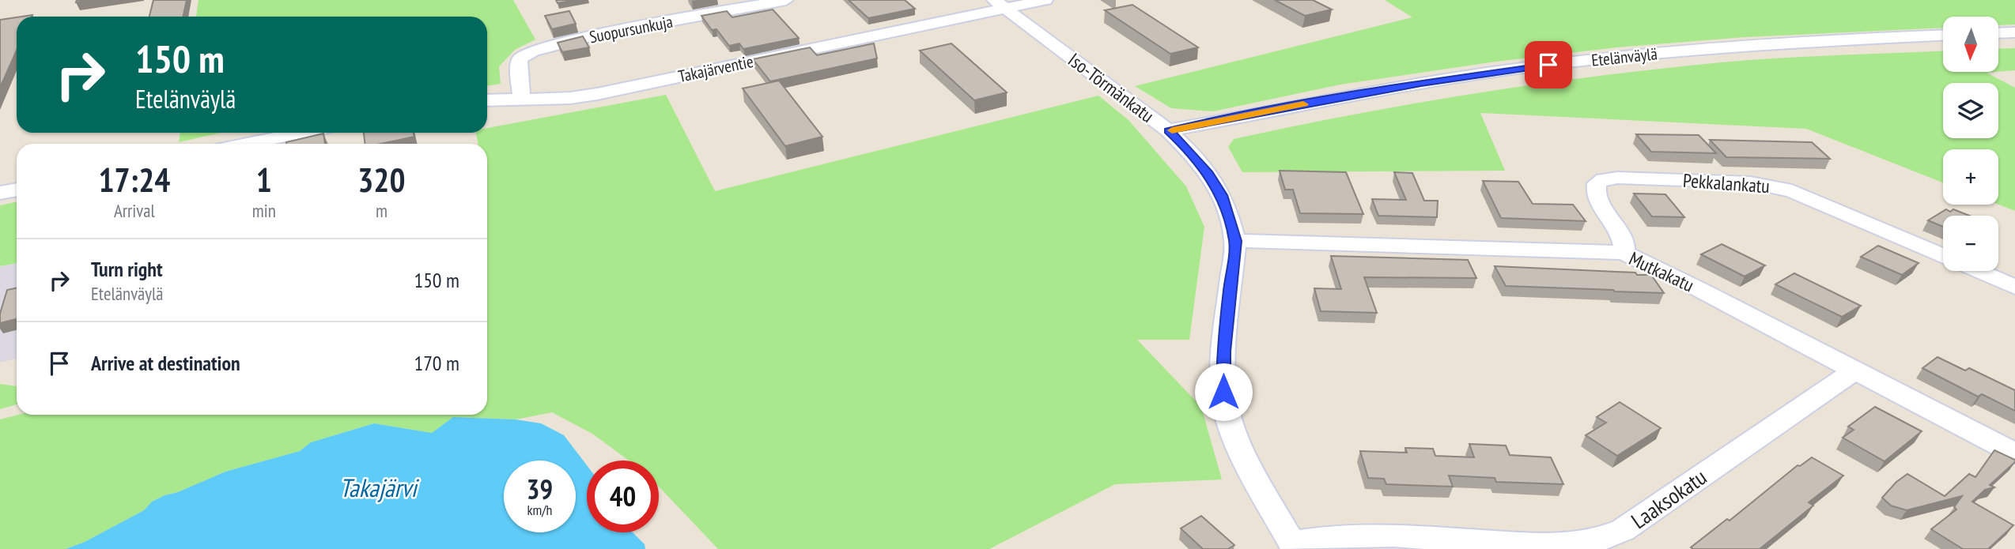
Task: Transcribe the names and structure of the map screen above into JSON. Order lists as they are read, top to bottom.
{
  "streets": {
    "street": [
      "Suopursunkuja",
      "Etelänväylä",
      "Takajärventie",
      "Iso-Törmänkatu",
      "Pekkalankatu",
      "Mutkakatu",
      "Laaksokatu"
    ]
  },
  "crossings": [
    ["Suopursunkuja", "Takajärventie"],
    ["Etelänväylä", "Iso-Törmänkatu"],
    ["Takajärventie", "Iso-Törmänkatu"],
    ["Iso-Törmänkatu", "Mutkakatu"],
    ["Iso-Törmänkatu", "Laaksokatu"],
    ["Pekkalankatu", "Mutkakatu"],
    ["Mutkakatu", "Laaksokatu"]
  ],
  "water": ["Takajärvi"],
  "north": "bottom",
  "page": {
    "map_buttons": ["+", "−"],
    "turn": ["150 m", "Etelänväylä"],
    "eta": [
      "17:24",
      "Arrival",
      "1",
      "min",
      "320",
      "m"
    ],
    "list": [
      {
        "name": "Turn right",
        "note": "Etelänväylä",
        "value": "150 m"
      },
      {
        "name": "Arrive at destination",
        "value": "170 m"
      }
    ],
    "speed": "39 km/h",
    "limit": "40"
  }
}
